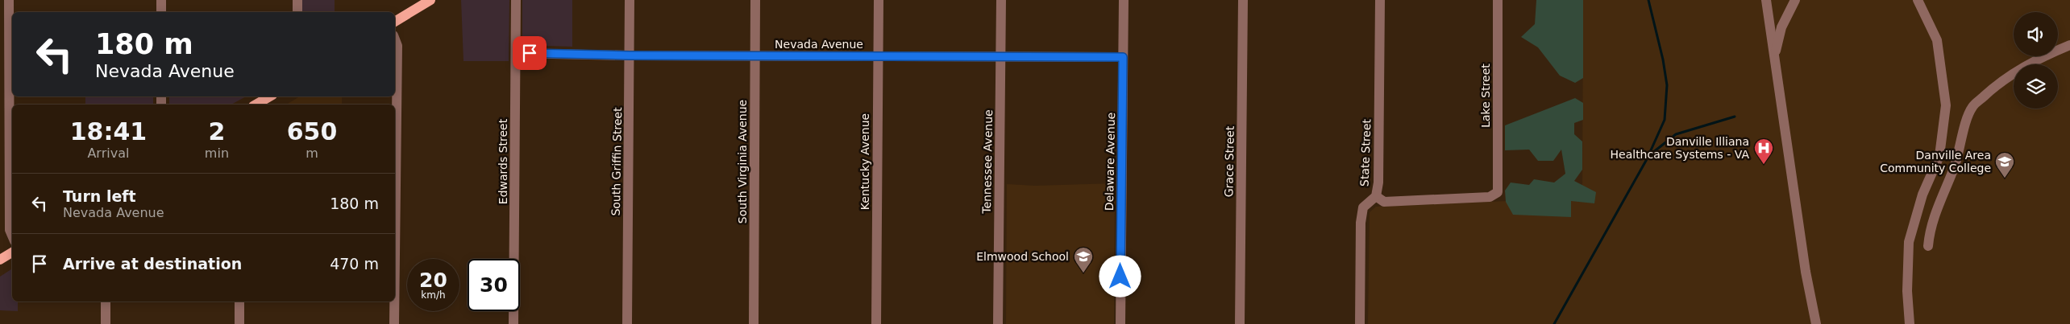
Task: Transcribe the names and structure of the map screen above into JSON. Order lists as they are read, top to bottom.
{
  "streets": {
    "street": [
      "Nevada Avenue",
      "Lake Street",
      "State Street",
      "Edwards Street",
      "South Griffin Street",
      "South Virginia Avenue",
      "Kentucky Avenue",
      "Tennessee Avenue",
      "Delaware Avenue",
      "Grace Street"
    ]
  },
  "crossings": [
    ["Nevada Avenue", "Edwards Street"],
    ["Nevada Avenue", "South Griffin Street"],
    ["Nevada Avenue", "South Virginia Avenue"],
    ["Nevada Avenue", "Kentucky Avenue"],
    ["Nevada Avenue", "Tennessee Avenue"],
    ["Nevada Avenue", "Delaware Avenue"],
    ["Lake Street", "State Street"]
  ],
  "places": {
    "hospital": ["Danville Illiana Healthcare Systems - VA"],
    "school or university": ["Danville Area Community College", "Elmwood School"]
  },
  "page": {
    "turn": ["180 m", "Nevada Avenue"],
    "eta": [
      "18:41",
      "Arrival",
      "2",
      "min",
      "650",
      "m"
    ],
    "list": [
      {
        "name": "Turn left",
        "note": "Nevada Avenue",
        "value": "180 m"
      },
      {
        "name": "Arrive at destination",
        "value": "470 m"
      }
    ],
    "speed": "20 km/h",
    "limit": "30"
  }
}
